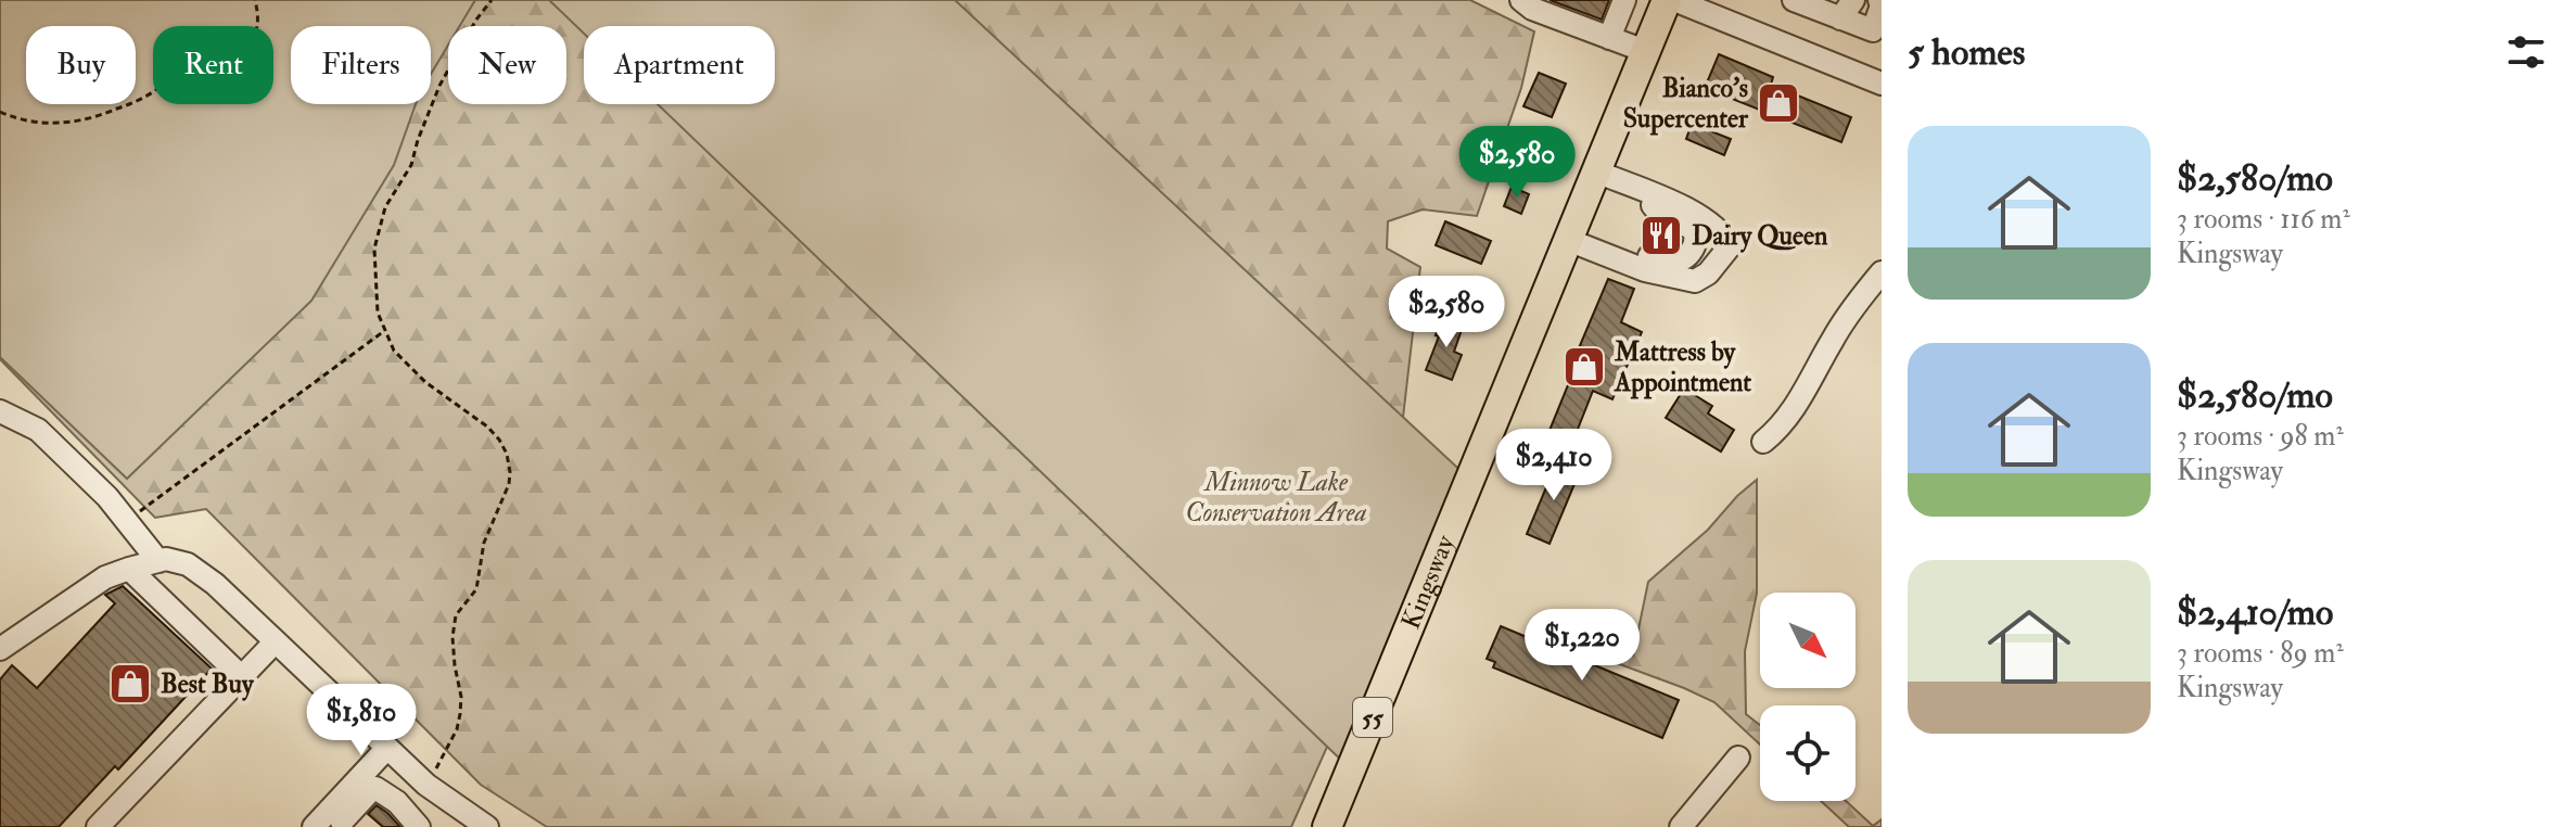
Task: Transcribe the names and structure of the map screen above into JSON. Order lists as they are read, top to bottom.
{
  "streets": {
    "main road": ["Kingsway", "55"]
  },
  "parks": ["Minnow Lake Conservation Area"],
  "places": {
    "shop": ["Bianco's Supercenter", "Mattress by Appointment", "Best Buy"],
    "restaurant": ["Dairy Queen"]
  },
  "north": "bottom right",
  "page": {
    "heading": "5 homes",
    "chip": [
      "Buy",
      "Rent",
      "Filters",
      "New",
      "Apartment"
    ],
    "list": [
      {
        "name": "$2,580/mo",
        "note": "3 rooms · 116 m² · Kingsway"
      },
      {
        "name": "$2,580/mo",
        "note": "3 rooms · 98 m² · Kingsway"
      },
      {
        "name": "$2,410/mo",
        "note": "3 rooms · 89 m² · Kingsway"
      }
    ],
    "price": [
      "$2,580",
      "$2,580",
      "$2,410",
      "$1,220",
      "$1,810"
    ]
  }
}
